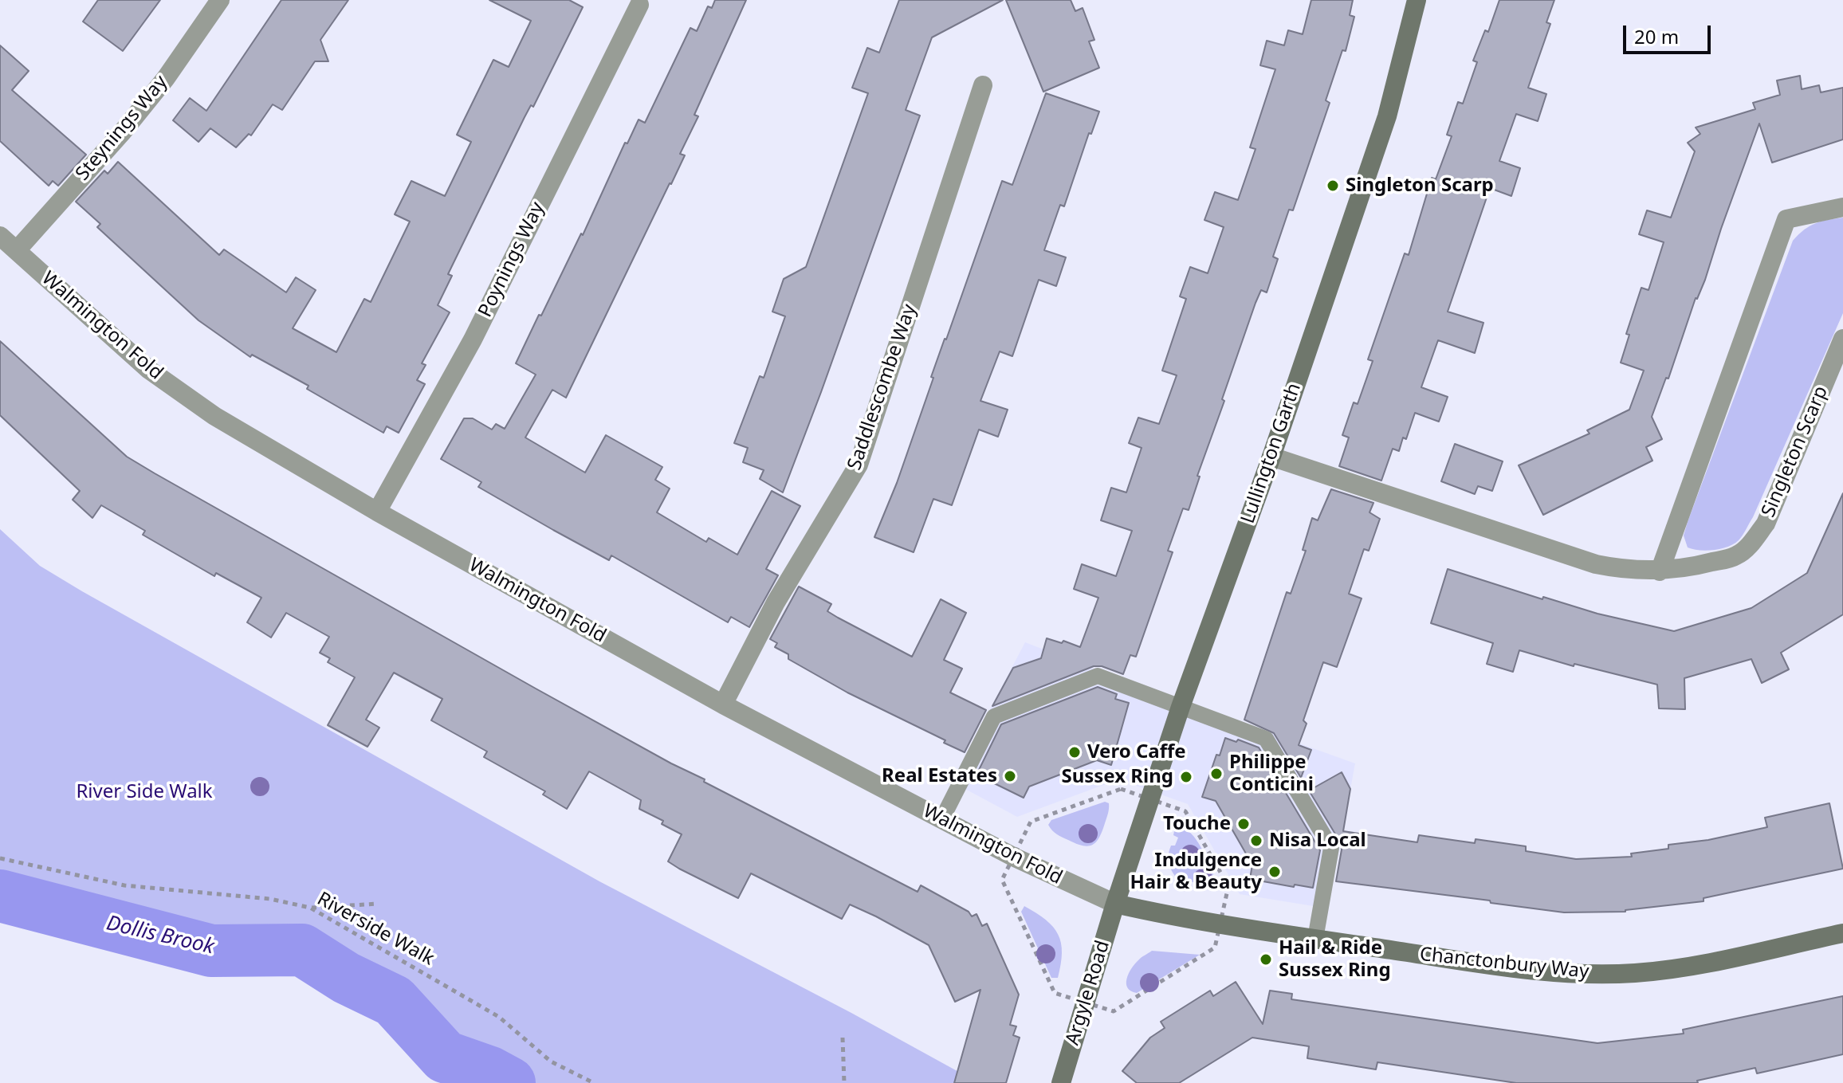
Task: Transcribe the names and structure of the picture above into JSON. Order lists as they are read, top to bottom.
{
  "streets": {
    "street": [
      "Steynings Way",
      "Poynings Way",
      "Walmington Fold",
      "Saddlescombe Way",
      "Singleton Scarp",
      "Lullington Garth",
      "Chanctonbury Way",
      "Argyle Road"
    ],
    "path": ["Riverside Walk"]
  },
  "crossings": [
    ["Steynings Way", "Walmington Fold"],
    ["Poynings Way", "Walmington Fold"],
    ["Walmington Fold", "Saddlescombe Way"],
    ["Walmington Fold", "Lullington Garth"],
    ["Walmington Fold", "Argyle Road"],
    ["Singleton Scarp", "Lullington Garth"],
    ["Lullington Garth", "Argyle Road"]
  ],
  "water": ["Dollis Brook"],
  "parks": ["River Side Walk"],
  "places": [
    "Singleton Scarp",
    "Vero Caffe",
    "Philippe Conticini",
    "Real Estates",
    "Sussex Ring",
    "Touche",
    "Nisa Local",
    "Indulgence Hair & Beauty",
    "Hail & Ride Sussex Ring"
  ],
  "scale_bar": "20 m"
}
